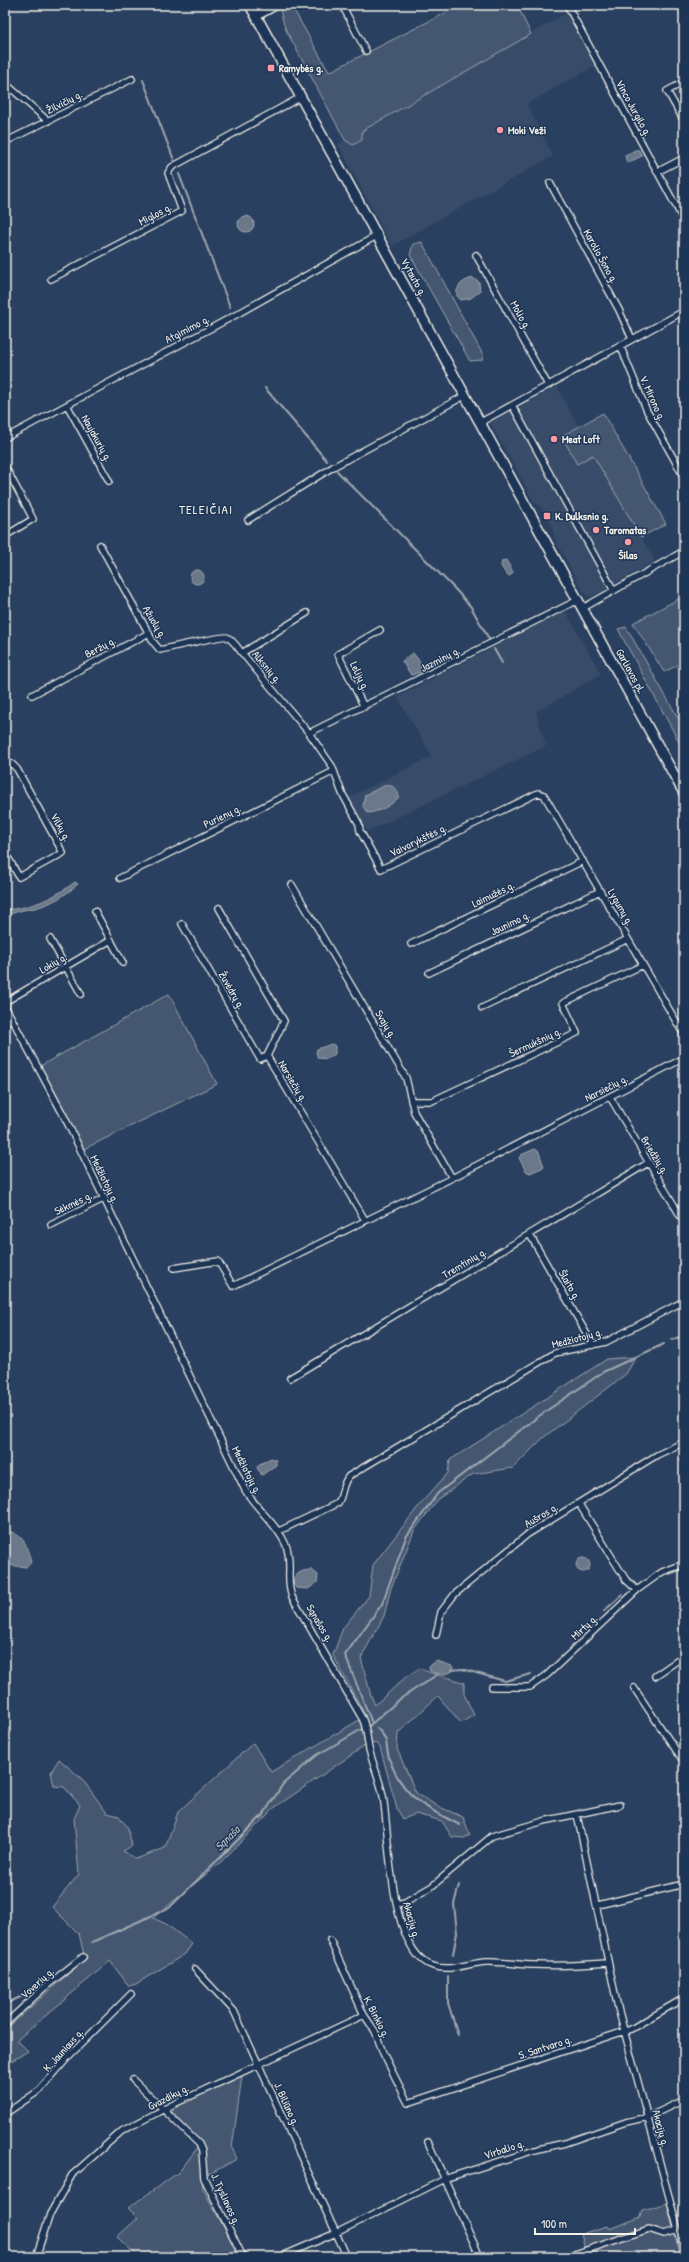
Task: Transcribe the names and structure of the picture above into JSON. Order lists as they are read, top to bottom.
{
  "streets": {
    "main road": ["Vytauto g.", "Garliavos pl."],
    "street": [
      "Žilvičių g.",
      "Vinco Jurgilo g.",
      "Miglos g.",
      "Karolio Šono g.",
      "Molio g.",
      "Atgimimo g.",
      "V. Mirono g.",
      "Naujakurių g.",
      "Ąžuolų g.",
      "Beržų g.",
      "Jazminų g.",
      "Alksnių g.",
      "Lelijų g.",
      "Purienų g.",
      "Vilkų g.",
      "Vaivorykštės g.",
      "Laimužės g.",
      "Lygumų g.",
      "Jaunimo g.",
      "Lokių g.",
      "Žuvėdrų g.",
      "Svajų g.",
      "Šermukšnių g.",
      "Narsiečių g.",
      "Briedžių g.",
      "Medžiotojų g.",
      "Sėkmės g.",
      "Tremtinių g.",
      "Šlaito g.",
      "Aušros g.",
      "Sąnašos g.",
      "Mirtų g.",
      "Akacijų g.",
      "Voverių g.",
      "K. Binkio g.",
      "S. Santvaro g.",
      "K. Jauniaus g.",
      "Gvazdikų g.",
      "J. Biliūno g.",
      "Virbalio g.",
      "J. Tysliavos g."
    ]
  },
  "crossings": [
    ["Miglos g.", "Vytauto g."],
    ["Vytauto g.", "Atgimimo g."],
    ["Vytauto g.", "Garliavos pl."],
    ["Atgimimo g.", "Naujakurių g."],
    ["Ąžuolų g.", "Beržų g."],
    ["Ąžuolų g.", "Alksnių g."],
    ["Jazminų g.", "Alksnių g."],
    ["Jazminų g.", "Garliavos pl."],
    ["Jazminų g.", "Lelijų g."],
    ["Jazminų g.", "Vaivorykštės g."],
    ["Alksnių g.", "Vaivorykštės g."],
    ["Purienų g.", "Vaivorykštės g."],
    ["Vaivorykštės g.", "Lygumų g."],
    ["Laimužės g.", "Lygumų g."],
    ["Lygumų g.", "Jaunimo g."],
    ["Lygumų g.", "Šermukšnių g."],
    ["Žuvėdrų g.", "Narsiečių g."],
    ["Svajų g.", "Šermukšnių g."],
    ["Svajų g.", "Narsiečių g."],
    ["Narsiečių g.", "Briedžių g."],
    ["Briedžių g.", "Tremtinių g."],
    ["Medžiotojų g.", "Sėkmės g."],
    ["Medžiotojų g.", "Šlaito g."],
    ["Medžiotojų g.", "Sąnašos g."],
    ["Tremtinių g.", "Šlaito g."],
    ["Sąnašos g.", "Akacijų g."],
    ["Akacijų g.", "S. Santvaro g."],
    ["Akacijų g.", "Virbalio g."],
    ["K. Binkio g.", "S. Santvaro g."],
    ["K. Binkio g.", "Gvazdikų g."],
    ["Gvazdikų g.", "J. Biliūno g."],
    ["Gvazdikų g.", "J. Tysliavos g."],
    ["J. Biliūno g.", "Virbalio g."]
  ],
  "districts": ["TELEIČIAI"],
  "water": ["Sąnaša"],
  "places": {
    "transit": ["Ramybės g.", "K. Dulksnio g."],
    "other": [
      "Moki Veži",
      "Meat Loft",
      "Taromatas",
      "Šilas"
    ]
  },
  "scale_bar": "100 m"
}
